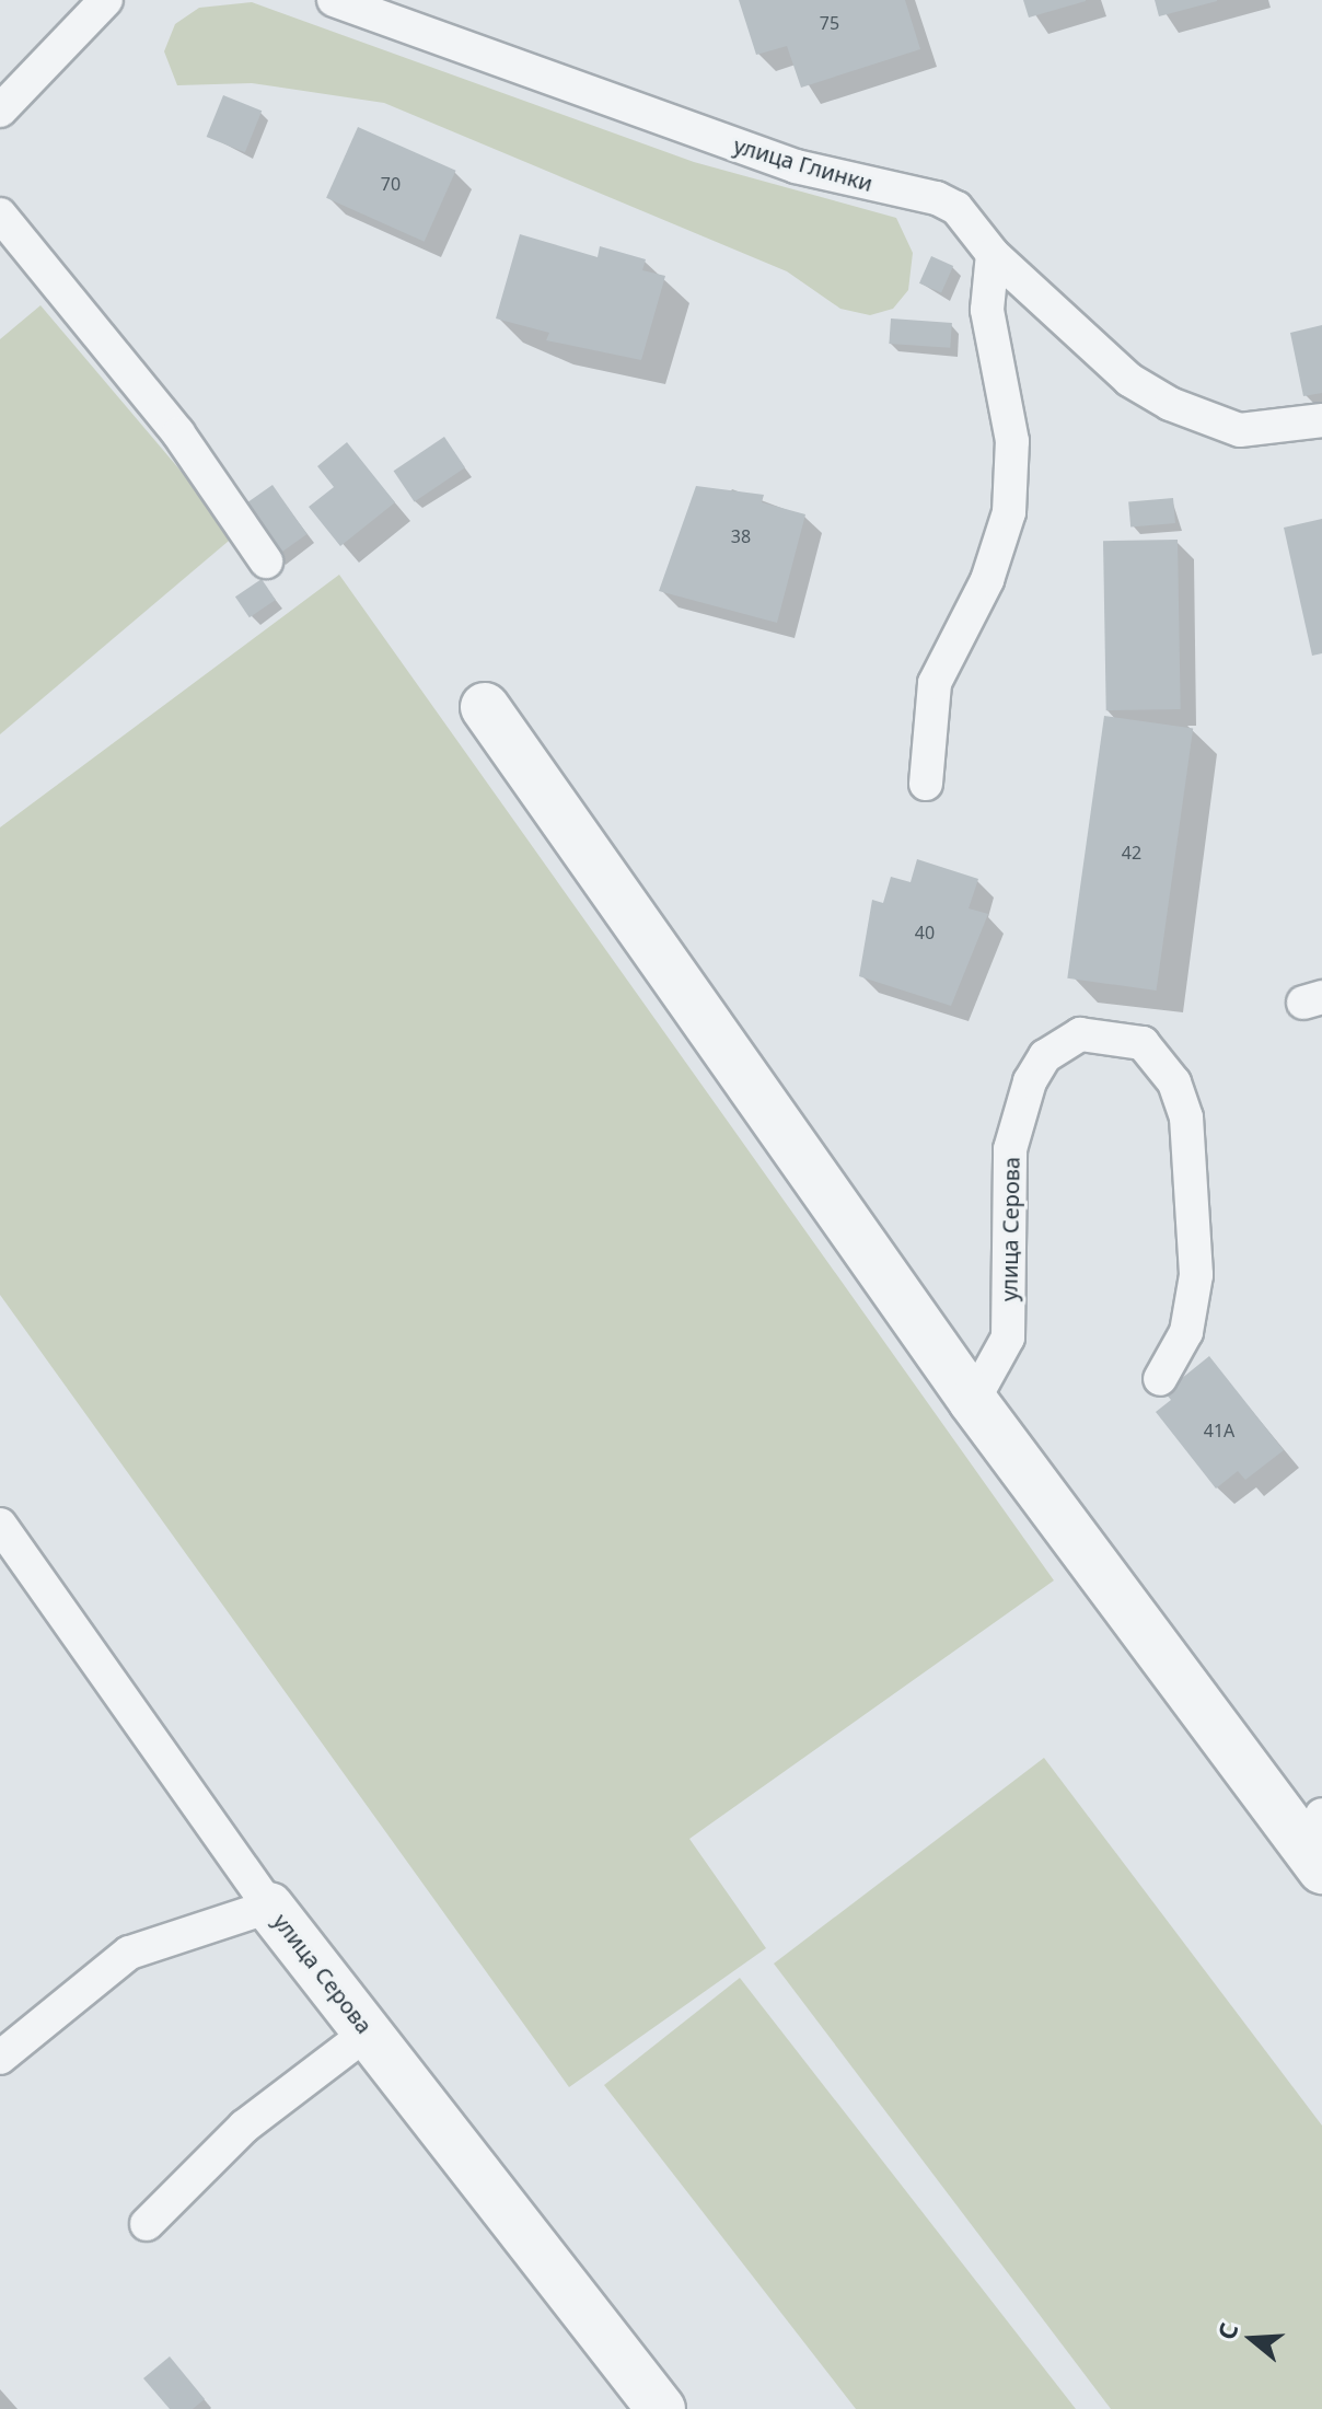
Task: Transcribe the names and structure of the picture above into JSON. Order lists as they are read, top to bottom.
{
  "streets": {
    "street": ["улица Серова"],
    "lane": ["улица Глинки"]
  },
  "house_numbers": [
    "75",
    "70",
    "38",
    "42",
    "40",
    "41А"
  ],
  "north": "left"
}
